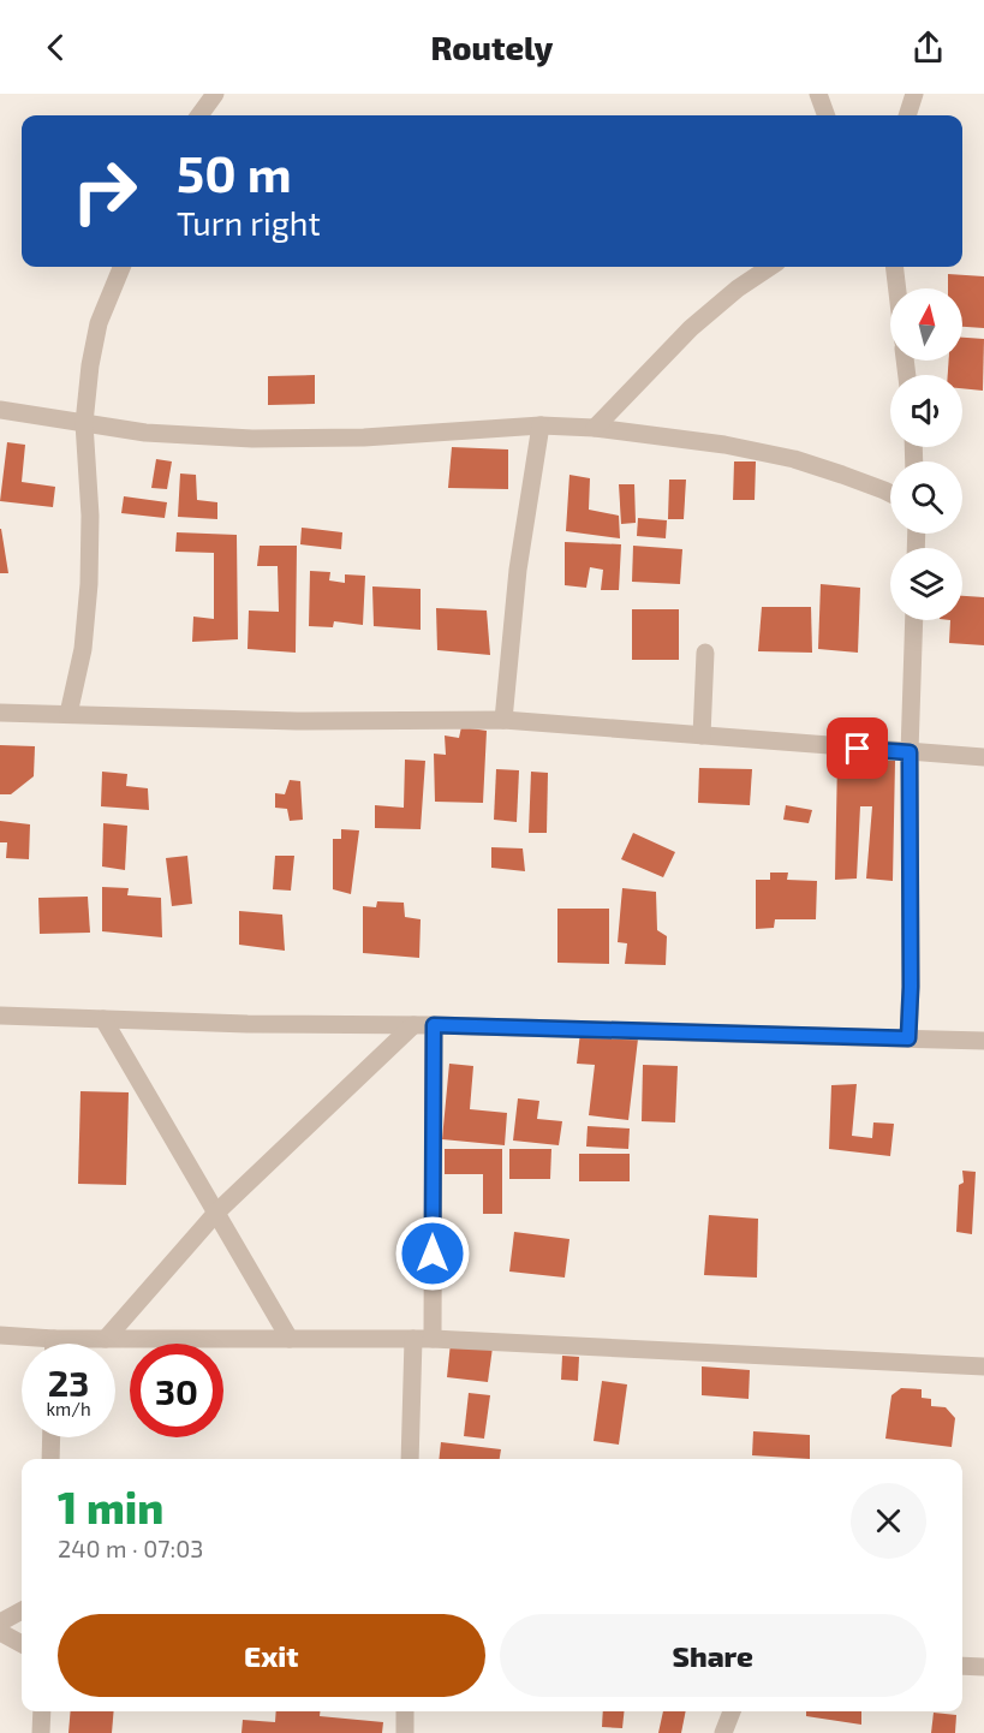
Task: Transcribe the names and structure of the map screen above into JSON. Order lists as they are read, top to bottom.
{
  "north": "top",
  "page": {
    "header": "Routely",
    "turn": ["50 m", "Turn right"],
    "speed": "23 km/h",
    "limit": "30",
    "heading": ["1 min", "240 m · 07:03"],
    "buttons": ["Exit", "Share"]
  }
}
